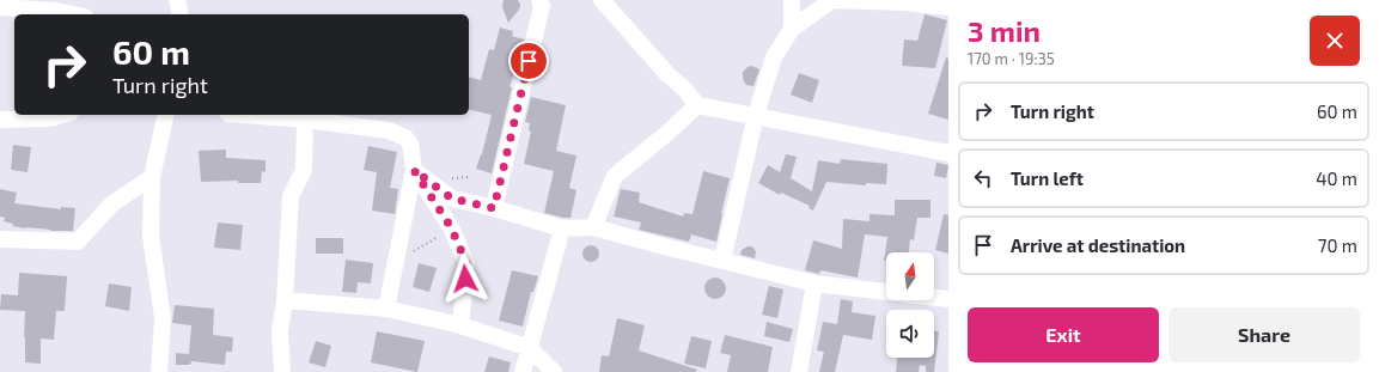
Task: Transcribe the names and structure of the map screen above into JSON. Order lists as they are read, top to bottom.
{
  "north": "top",
  "page": {
    "heading": ["3 min", "170 m · 19:35"],
    "turn": ["60 m", "Turn right"],
    "list": [
      {
        "name": "Turn right",
        "value": "60 m"
      },
      {
        "name": "Turn left",
        "value": "40 m"
      },
      {
        "name": "Arrive at destination",
        "value": "70 m"
      }
    ],
    "buttons": ["Exit", "Share"]
  }
}
